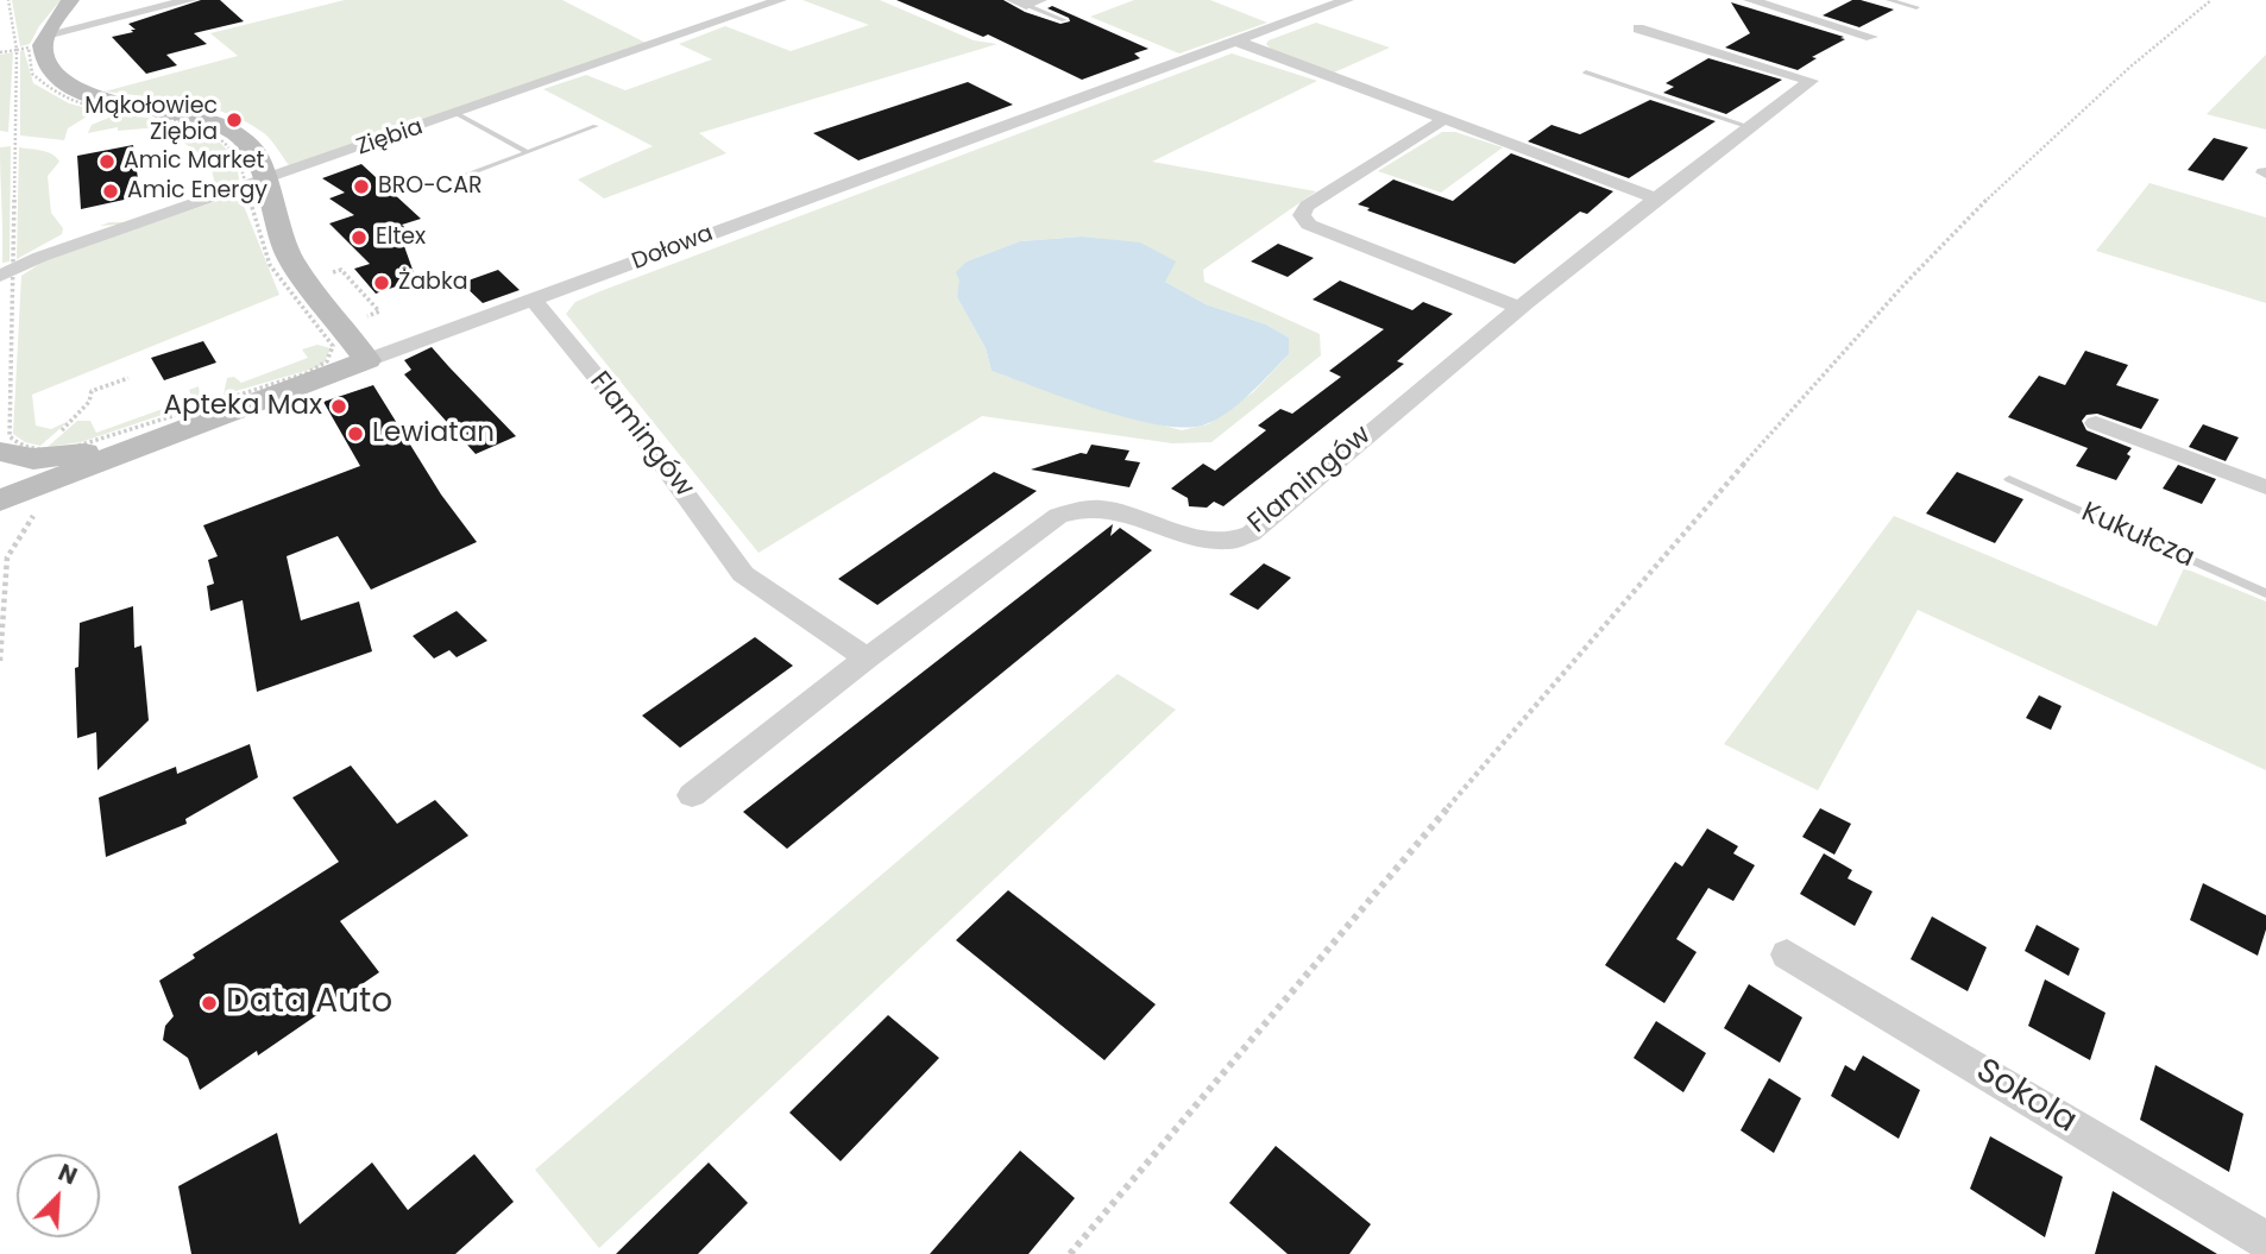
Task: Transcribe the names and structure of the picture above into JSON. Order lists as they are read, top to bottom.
{
  "streets": {
    "street": [
      "Ziębia",
      "Dołowa",
      "Flamingów",
      "Sokola"
    ],
    "lane": ["Kukułcza"]
  },
  "crossings": [
    ["Dołowa", "Flamingów"]
  ],
  "places": [
    "Mąkołowiec Ziębia",
    "Amic Market",
    "BRO-CAR",
    "Amic Energy",
    "Eltex",
    "Żabka",
    "Apteka Max",
    "Lewiatan",
    "Data Auto"
  ],
  "north": "top right"
}
